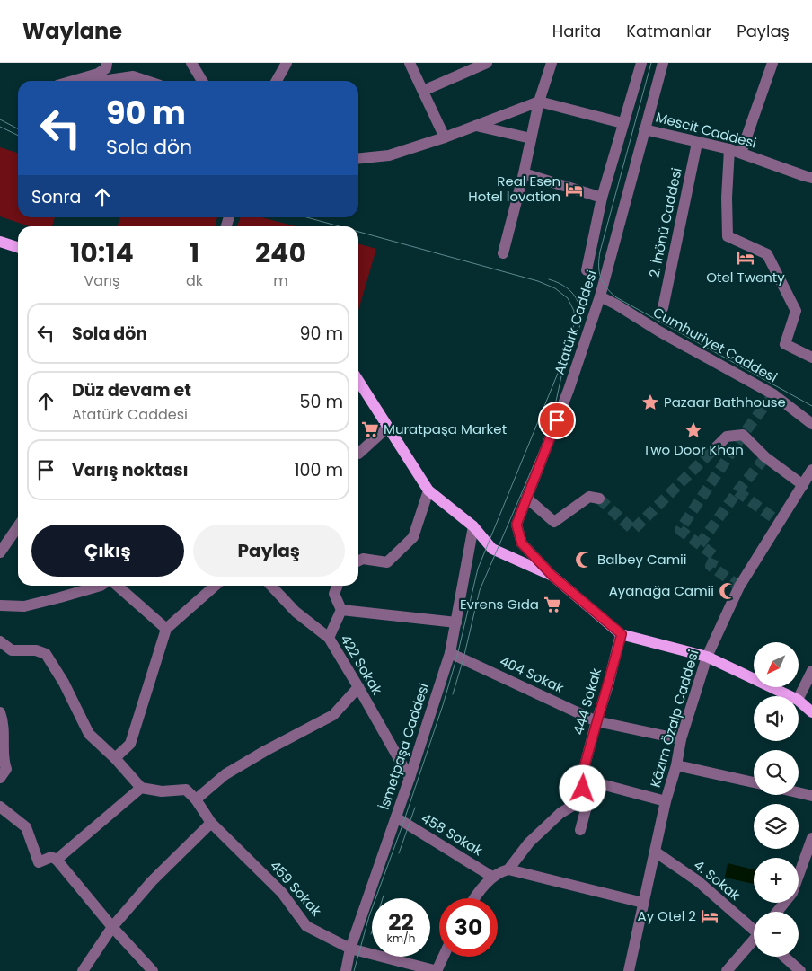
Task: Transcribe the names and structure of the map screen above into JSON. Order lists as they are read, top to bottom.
{
  "streets": {
    "street": [
      "Mescit Caddesi",
      "2. İnönü Caddesi",
      "Atatürk Caddesi",
      "Cumhuriyet Caddesi",
      "422 Sokak",
      "404 Sokak",
      "444 Sokak",
      "Kâzım Özalp Caddesi",
      "İsmetpaşa Caddesi",
      "458 Sokak",
      "4. Sokak",
      "459 Sokak"
    ]
  },
  "crossings": [
    ["Mescit Caddesi", "2. İnönü Caddesi"],
    ["Mescit Caddesi", "Atatürk Caddesi"],
    ["Atatürk Caddesi", "Cumhuriyet Caddesi"],
    ["422 Sokak", "İsmetpaşa Caddesi"],
    ["404 Sokak", "444 Sokak"],
    ["404 Sokak", "Kâzım Özalp Caddesi"],
    ["404 Sokak", "İsmetpaşa Caddesi"],
    ["Kâzım Özalp Caddesi", "458 Sokak"],
    ["Kâzım Özalp Caddesi", "4. Sokak"],
    ["İsmetpaşa Caddesi", "458 Sokak"],
    ["İsmetpaşa Caddesi", "459 Sokak"]
  ],
  "places": {
    "hotel": ["Real Esen Hotel lovation", "Otel Twenty", "Ay Otel 2"],
    "place": ["Pazaar Bathhouse", "Two Door Khan"],
    "supermarket": ["Muratpaşa Market", "Evrens Gıda"],
    "mosque": ["Balbey Camii", "Ayanağa Camii"]
  },
  "north": "bottom left",
  "page": {
    "header": "Waylane",
    "nav": ["Harita", "Katmanlar", "Paylaş"],
    "turn": ["90 m", "Sola dön"],
    "then": "Sonra",
    "eta": [
      "10:14",
      "Varış",
      "1",
      "dk",
      "240",
      "m"
    ],
    "list": [
      {
        "name": "Sola dön",
        "value": "90 m"
      },
      {
        "name": "Düz devam et",
        "note": "Atatürk Caddesi",
        "value": "50 m"
      },
      {
        "name": "Varış noktası",
        "value": "100 m"
      }
    ],
    "buttons": ["Çıkış", "Paylaş"],
    "map_buttons": ["+", "−"],
    "speed": "22 km/h",
    "limit": "30"
  }
}
